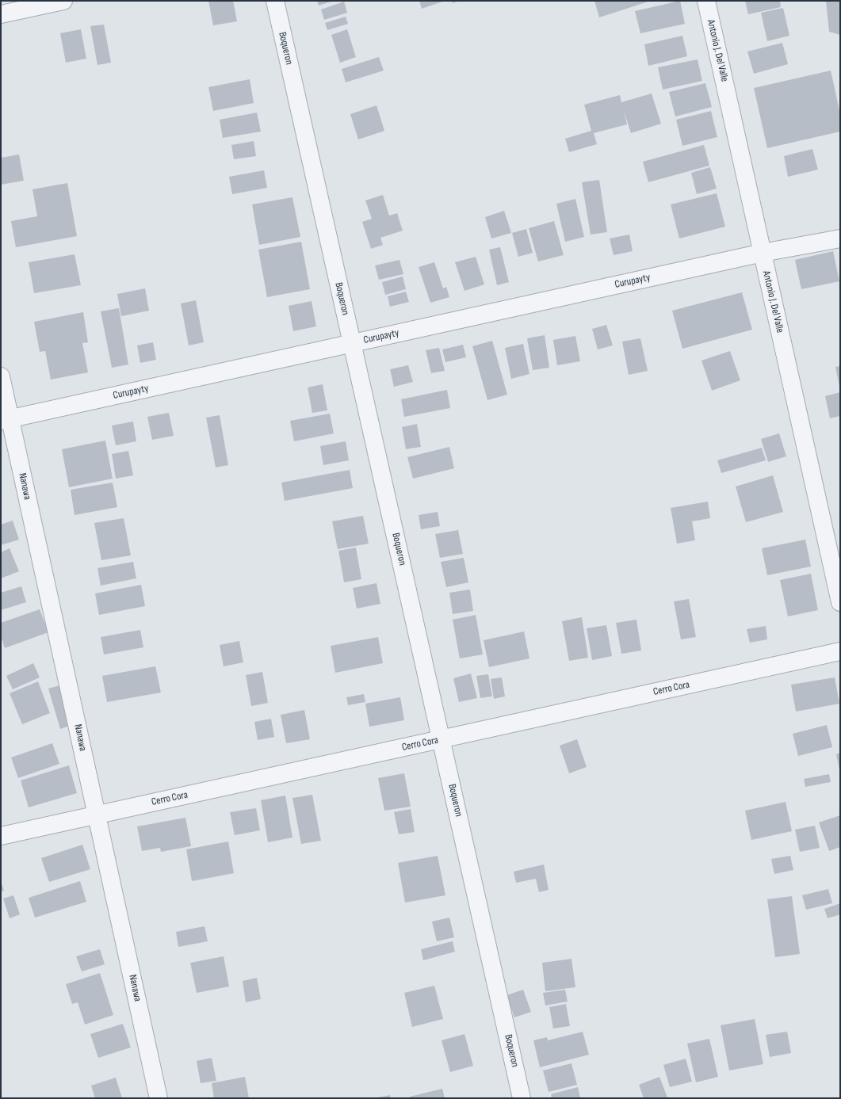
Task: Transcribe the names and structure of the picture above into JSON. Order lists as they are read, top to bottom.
{
  "streets": {
    "street": [
      "Boqueron",
      "Antonio J. Del Valle",
      "Curupayty",
      "Nanawa",
      "Cerro Cora"
    ]
  },
  "crossings": [
    ["Boqueron", "Curupayty"],
    ["Boqueron", "Cerro Cora"],
    ["Antonio J. Del Valle", "Curupayty"],
    ["Curupayty", "Nanawa"],
    ["Nanawa", "Cerro Cora"]
  ]
}
